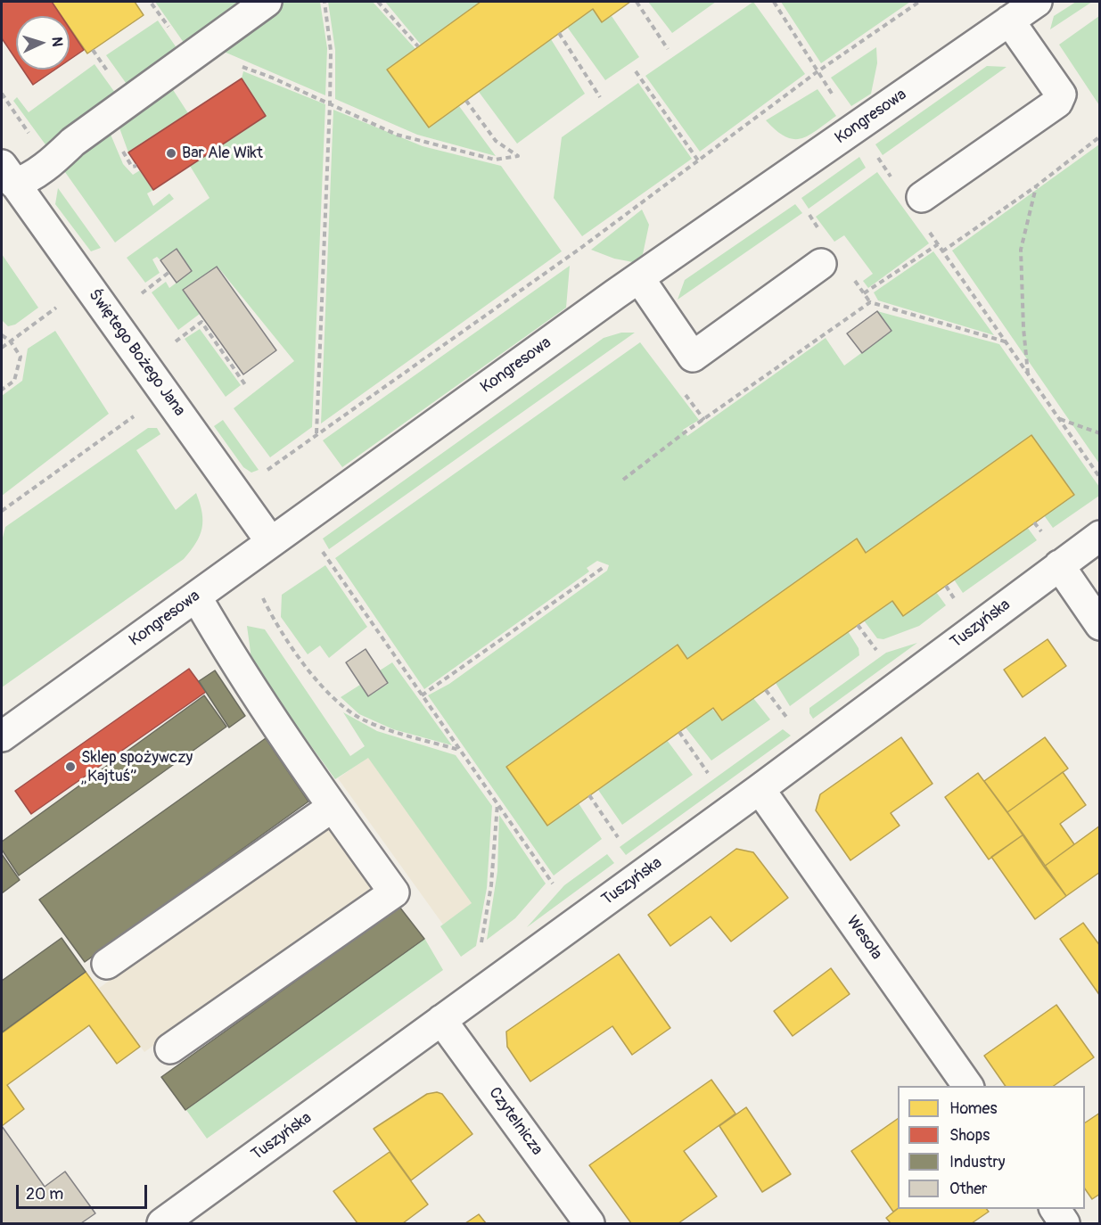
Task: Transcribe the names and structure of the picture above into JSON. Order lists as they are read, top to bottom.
{
  "streets": {
    "street": [
      "Kongresowa",
      "Świętego Bożego Jana",
      "Tuszyńska",
      "Wesoła",
      "Czytelnicza"
    ]
  },
  "crossings": [
    ["Kongresowa", "Świętego Bożego Jana"],
    ["Tuszyńska", "Wesoła"],
    ["Tuszyńska", "Czytelnicza"]
  ],
  "places": ["Bar Ale Wikt", "Sklep spożywczy „Kajtuś”"],
  "legend": [
    "Homes",
    "Shops",
    "Industry",
    "Other"
  ],
  "scale_bar": "20 m",
  "north": "right"
}
